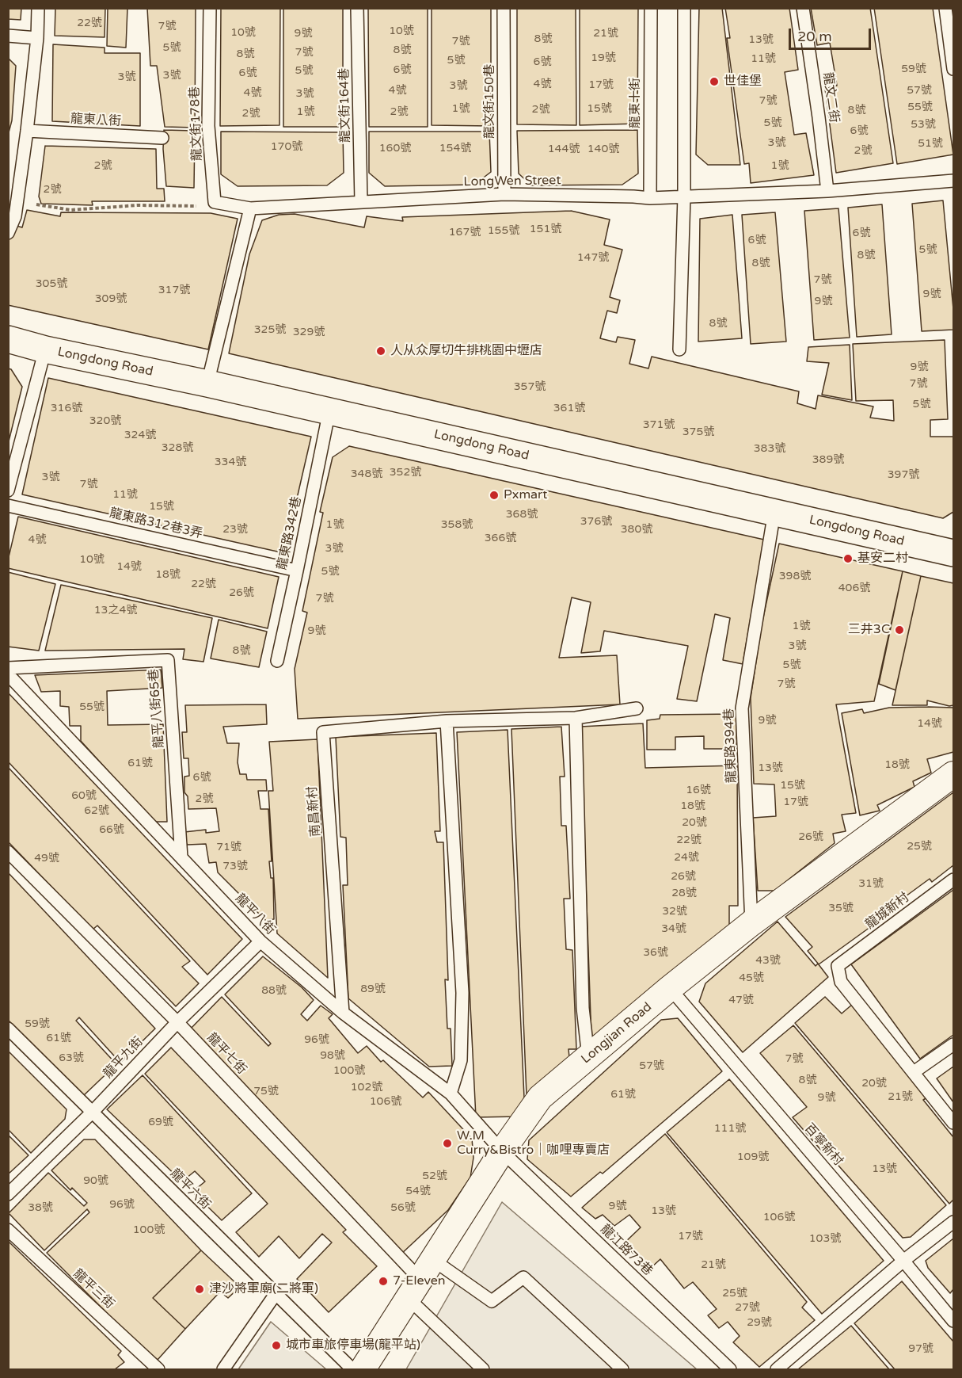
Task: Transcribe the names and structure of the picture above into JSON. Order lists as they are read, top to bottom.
{
  "streets": {
    "street": ["Longdong Road", "Longjian Road"],
    "lane": [
      "龍文二街",
      "龍文街150巷",
      "龍東十街",
      "龍文街164巷",
      "龍東八街",
      "龍文街178巷",
      "LongWen Street",
      "龍東路312巷3弄",
      "龍東路342巷",
      "龍平八街65巷",
      "龍東路394巷",
      "南昌新村",
      "龍城新村",
      "龍平八街",
      "龍平七街",
      "龍平九街",
      "百寧新村",
      "龍平六街",
      "龍江路73巷",
      "龍平三街"
    ]
  },
  "crossings": [
    ["龍文二街", "LongWen Street"],
    ["龍文街150巷", "LongWen Street"],
    ["龍東十街", "LongWen Street"],
    ["龍文街164巷", "LongWen Street"],
    ["Longdong Road", "龍東路342巷"],
    ["Longdong Road", "龍東路394巷"],
    ["龍東路312巷3弄", "龍東路342巷"],
    ["龍平八街65巷", "龍平八街"],
    ["龍東路394巷", "Longjian Road"],
    ["南昌新村", "龍平八街"],
    ["龍平八街", "Longjian Road"],
    ["龍平八街", "龍平九街"],
    ["龍平八街", "龍江路73巷"],
    ["Longjian Road", "龍平七街"],
    ["Longjian Road", "百寧新村"],
    ["Longjian Road", "龍江路73巷"],
    ["龍平七街", "龍平九街"],
    ["龍平九街", "龍平六街"]
  ],
  "places": [
    "世佳堡",
    "人从众厚切牛排桃園中壢店",
    "Pxmart",
    "基安二村",
    "三井3C",
    "W.M Curry&Bistro｜咖哩專賣店",
    "7-Eleven",
    "津沙將軍廟(二將軍)",
    "城市車旅停車場(龍平站)"
  ],
  "house_numbers": [
    "22號",
    "7號",
    "10號",
    "10號",
    "9號",
    "21號",
    "8號",
    "13號",
    "7號",
    "5號",
    "8號",
    "7號",
    "8號",
    "19號",
    "11號",
    "5號",
    "6號",
    "59號",
    "6號",
    "5號",
    "6號",
    "3號",
    "3號",
    "4號",
    "17號",
    "3號",
    "4號",
    "57號",
    "4號",
    "3號",
    "7號",
    "55號",
    "1號",
    "15號",
    "2號",
    "8號",
    "1號",
    "2號",
    "2號",
    "5號",
    "53號",
    "6號",
    "3號",
    "51號",
    "170號",
    "160號",
    "154號",
    "144號",
    "140號",
    "2號",
    "2號",
    "1號",
    "2號",
    "151號",
    "155號",
    "167號",
    "6號",
    "6號",
    "5號",
    "8號",
    "147號",
    "8號",
    "7號",
    "305號",
    "317號",
    "9號",
    "309號",
    "9號",
    "8號",
    "325號",
    "329號",
    "9號",
    "7號",
    "357號",
    "5號",
    "316號",
    "361號",
    "320號",
    "371號",
    "375號",
    "324號",
    "328號",
    "383號",
    "389號",
    "334號",
    "352號",
    "348號",
    "397號",
    "3號",
    "7號",
    "11號",
    "15號",
    "368號",
    "376號",
    "1號",
    "358號",
    "23號",
    "380號",
    "366號",
    "4號",
    "3號",
    "10號",
    "14號",
    "5號",
    "18號",
    "398號",
    "22號",
    "406號",
    "26號",
    "7號",
    "13之4號",
    "1號",
    "9號",
    "3號",
    "8號",
    "5號",
    "7號",
    "55號",
    "9號",
    "14號",
    "61號",
    "18號",
    "13號",
    "6號",
    "15號",
    "16號",
    "60號",
    "2號",
    "17號",
    "18號",
    "62號",
    "20號",
    "66號",
    "26號",
    "22號",
    "25號",
    "71號",
    "24號",
    "49號",
    "73號",
    "26號",
    "31號",
    "28號",
    "35號",
    "32號",
    "34號",
    "36號",
    "43號",
    "45號",
    "89號",
    "88號",
    "47號",
    "59號",
    "61號",
    "96號",
    "98號",
    "63號",
    "7號",
    "57號",
    "100號",
    "8號",
    "20號",
    "102號",
    "75號",
    "61號",
    "21號",
    "9號",
    "106號",
    "69號",
    "111號",
    "109號",
    "13號",
    "52號",
    "90號",
    "54號",
    "96號",
    "9號",
    "38號",
    "56號",
    "13號",
    "106號",
    "100號",
    "17號",
    "103號",
    "21號",
    "25號",
    "27號",
    "29號",
    "97號"
  ],
  "scale_bar": "20 m"
}
